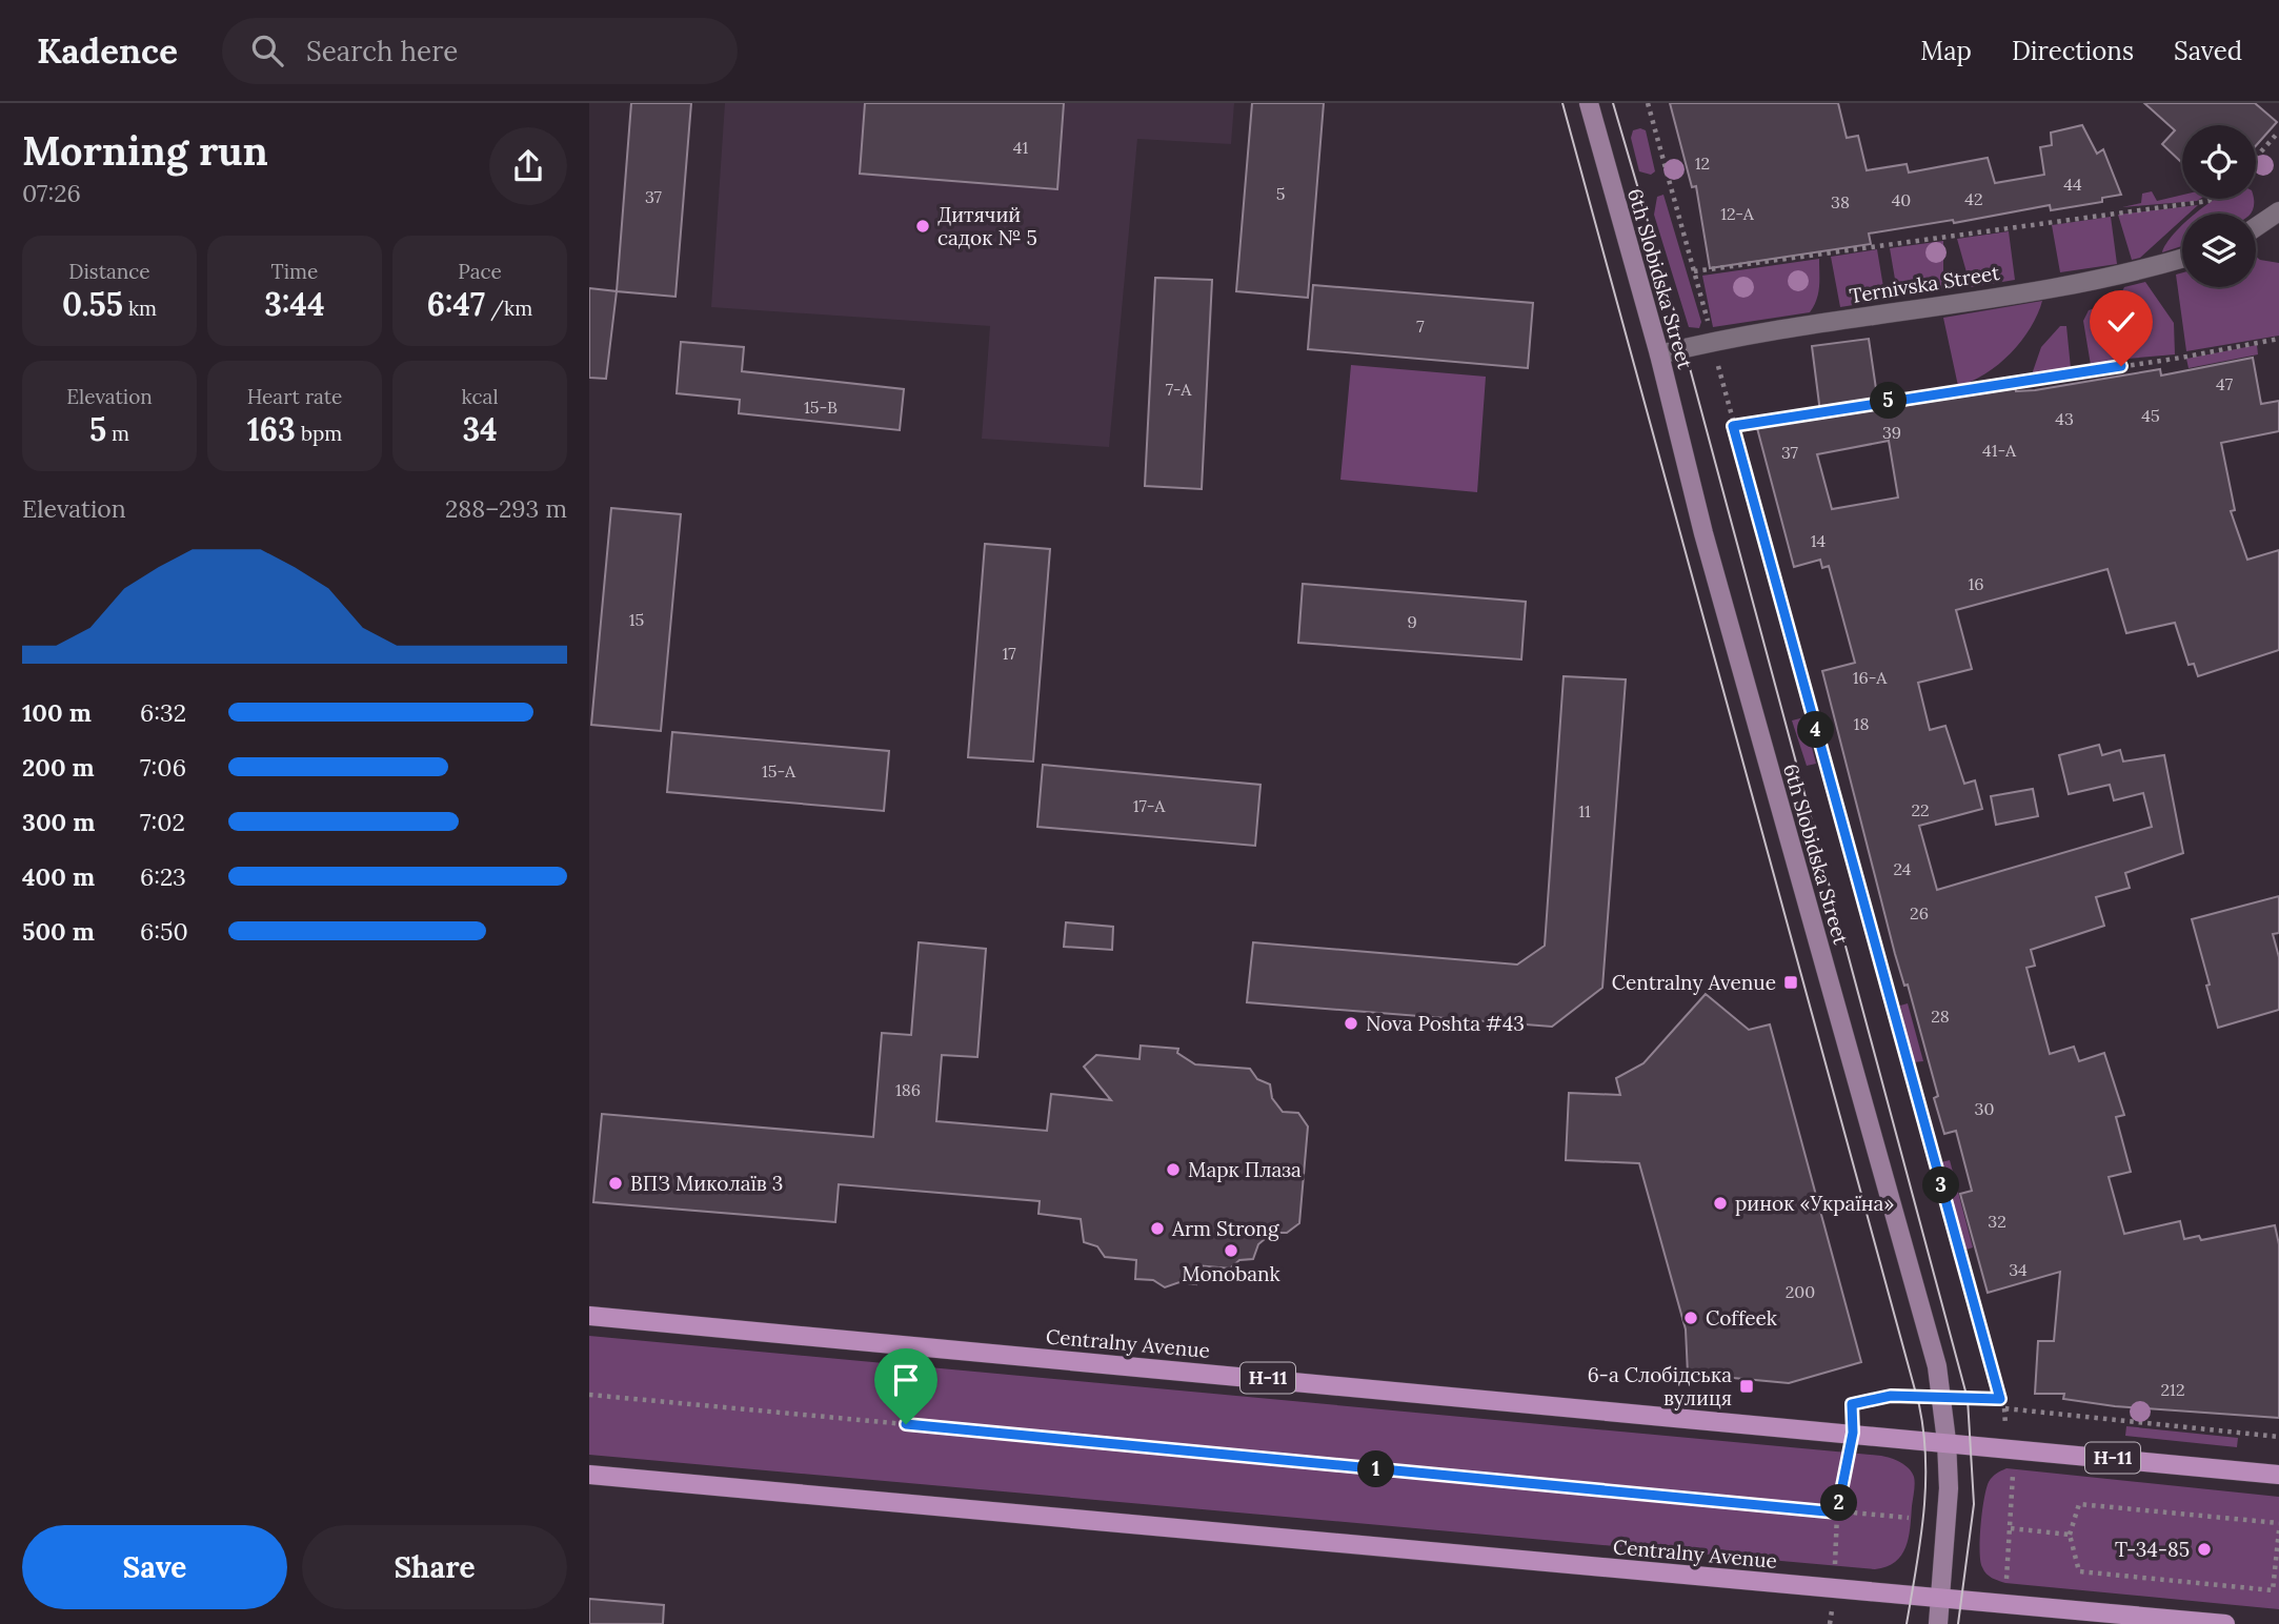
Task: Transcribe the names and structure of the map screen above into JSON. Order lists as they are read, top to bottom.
{
  "streets": {
    "main road": ["Centralny Avenue", "Н-11"],
    "street": ["6th Slobidska Street", "Ternivska Street"]
  },
  "crossings": [
    ["6th Slobidska Street", "Ternivska Street"],
    ["6th Slobidska Street", "Centralny Avenue"]
  ],
  "places": {
    "other": [
      "Дитячий садок № 5",
      "Nova Poshta #43",
      "Марк Плаза",
      "ВПЗ Миколаїв 3",
      "ринок «Україна»",
      "Arm Strong",
      "Monobank",
      "Coffeek",
      "Т-34-85"
    ],
    "transit": ["Centralny Avenue", "6-а Слобідська вулиця"]
  },
  "house_numbers": [
    "41",
    "12",
    "44",
    "5",
    "37",
    "42",
    "40",
    "38",
    "12-А",
    "7",
    "47",
    "7-А",
    "15-В",
    "45",
    "43",
    "39",
    "41-А",
    "37",
    "14",
    "16",
    "15",
    "9",
    "17",
    "16-А",
    "18",
    "15-А",
    "17-А",
    "22",
    "11",
    "24",
    "26",
    "28",
    "186",
    "30",
    "32",
    "34",
    "200",
    "212"
  ],
  "page": {
    "header": "Kadence",
    "search": "Search here",
    "nav": ["Map", "Directions", "Saved"],
    "heading": ["Morning run", "07:26"],
    "stats": [
      ["Distance", "0.55 km"],
      ["Time", "3:44"],
      ["Pace", "6:47 /km"],
      ["Elevation", "5 m"],
      ["Heart rate", "163 bpm"],
      ["kcal", "34"]
    ],
    "pins": [
      "5",
      "4",
      "3",
      "1",
      "2"
    ],
    "chart": ["Elevation", "288–293 m"],
    "list": [
      {
        "name": "100 m",
        "note": "6:32"
      },
      {
        "name": "200 m",
        "note": "7:06"
      },
      {
        "name": "300 m",
        "note": "7:02"
      },
      {
        "name": "400 m",
        "note": "6:23"
      },
      {
        "name": "500 m",
        "note": "6:50"
      }
    ],
    "buttons": ["Save", "Share"]
  }
}
